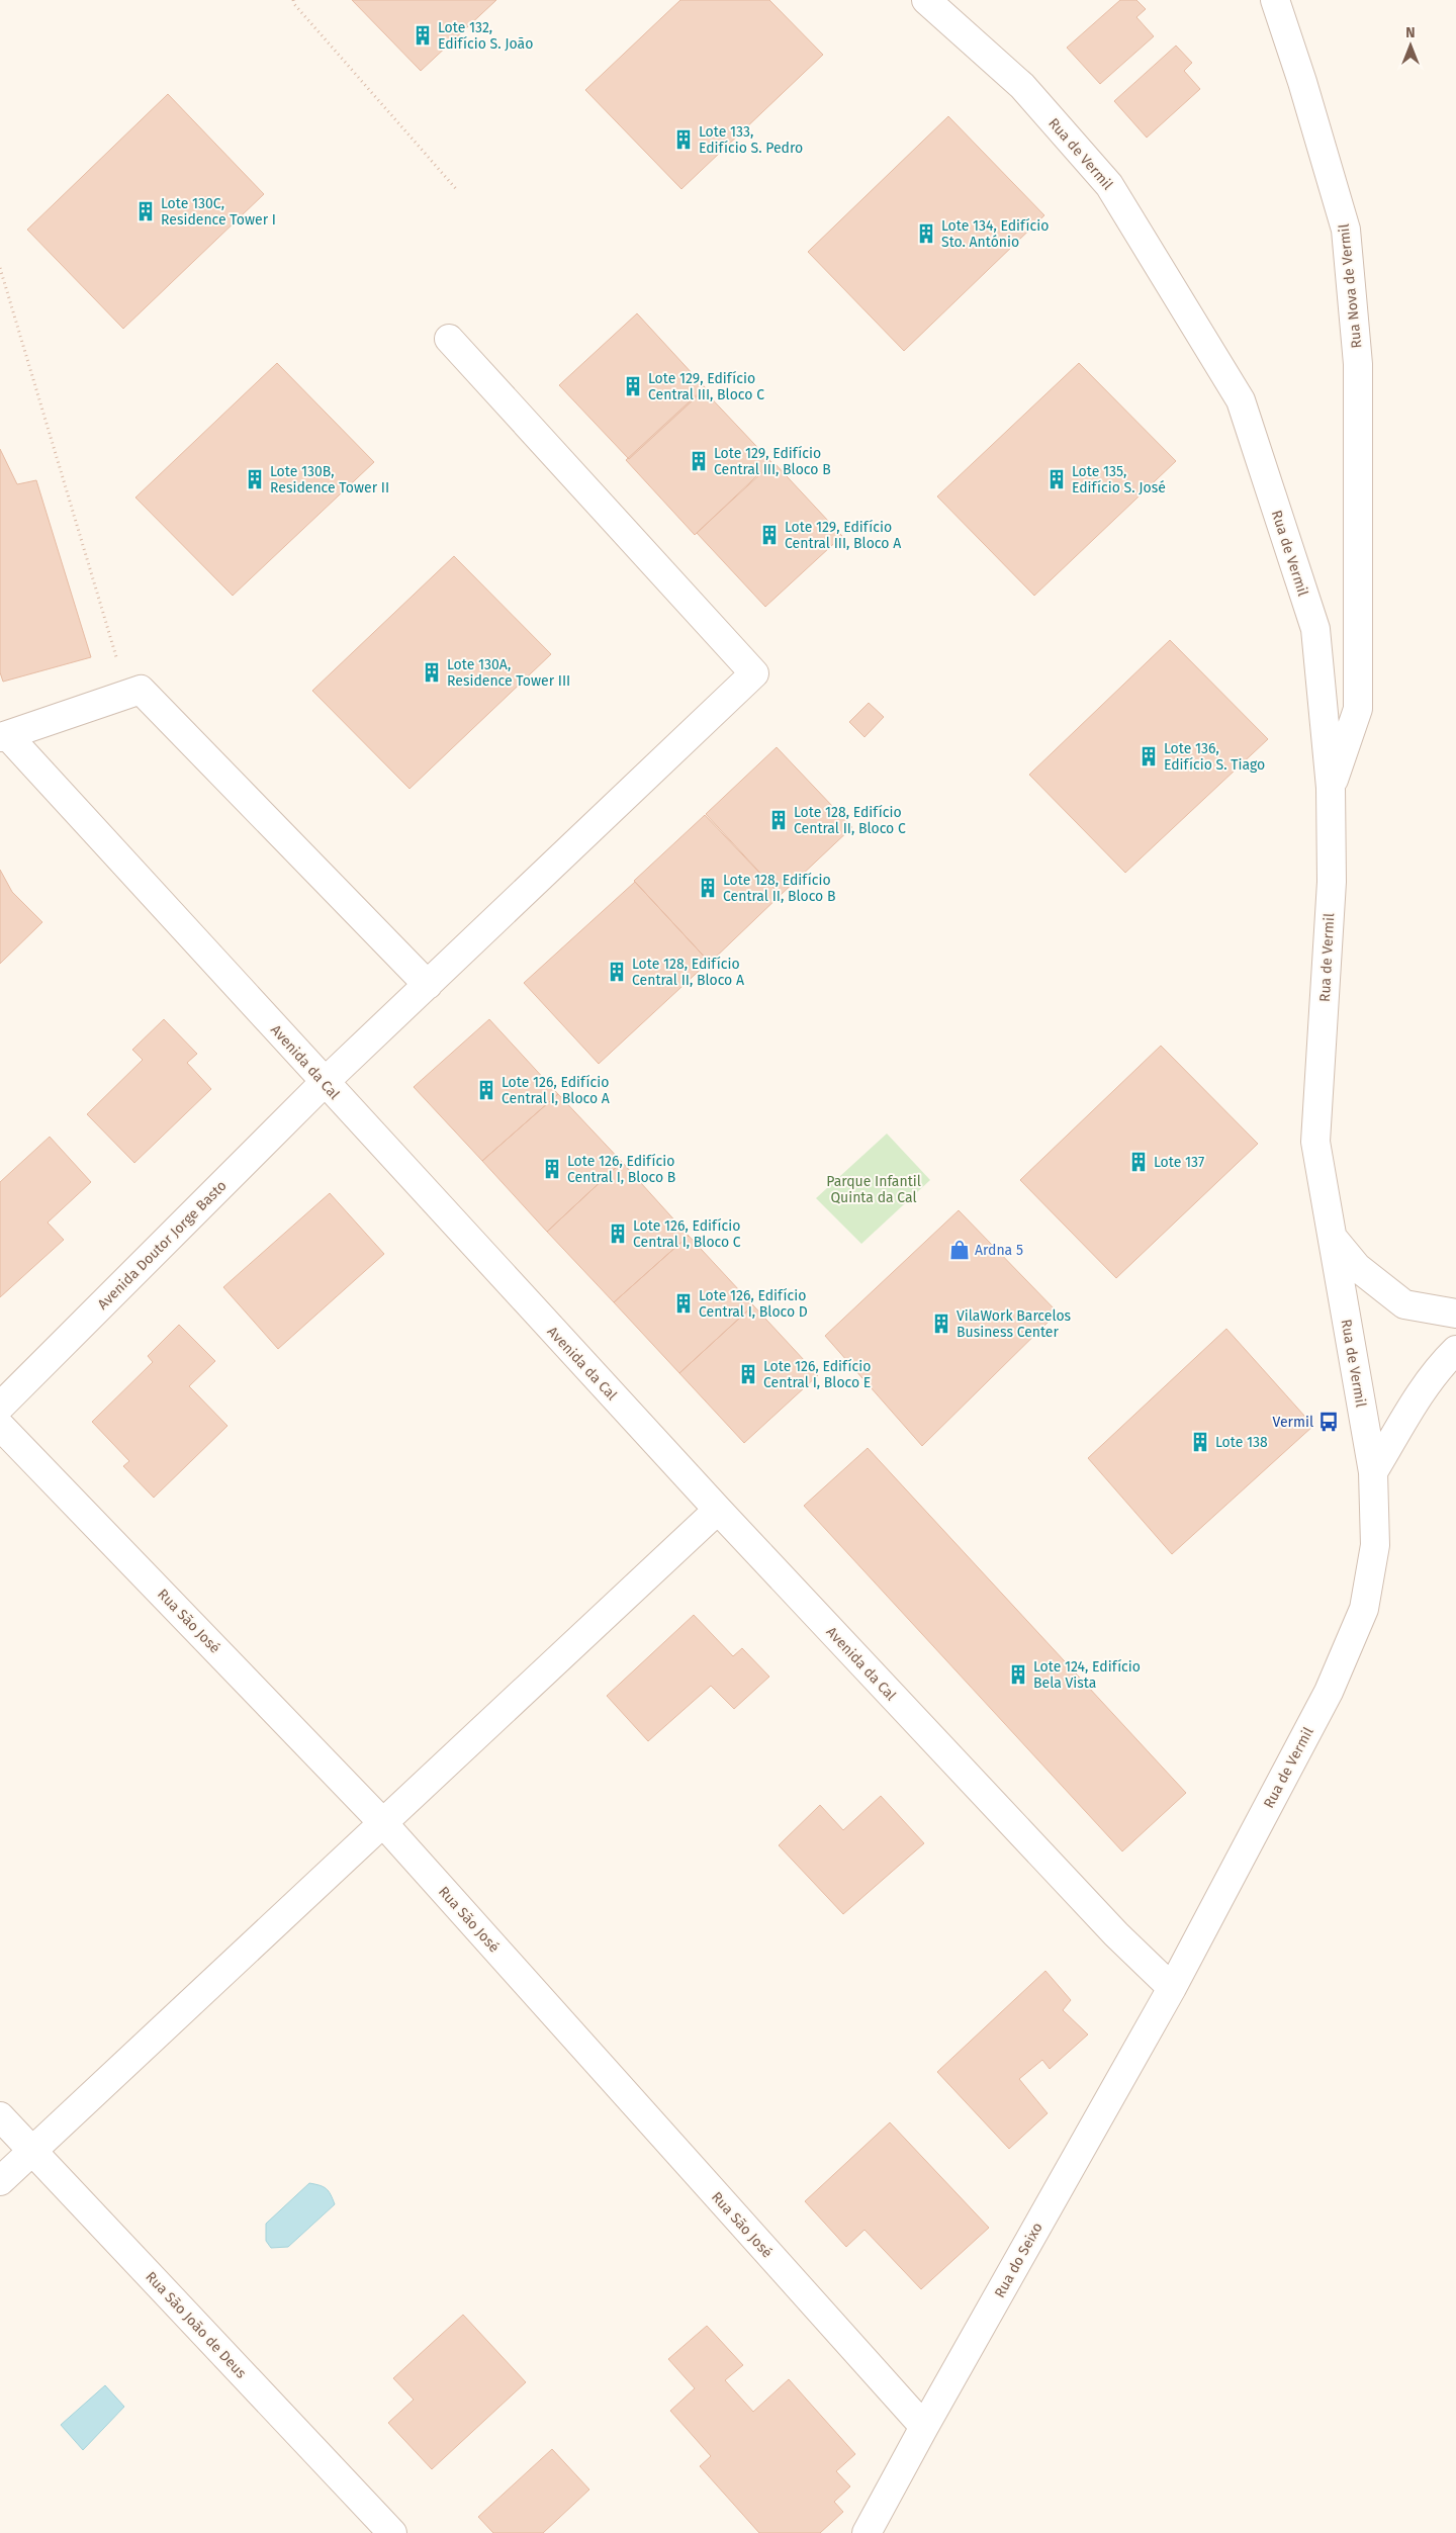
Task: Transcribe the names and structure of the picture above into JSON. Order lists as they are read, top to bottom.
{
  "streets": {
    "street": [
      "Rua de Vermil",
      "Rua Nova de Vermil",
      "Avenida da Cal",
      "Avenida Doutor Jorge Basto",
      "Rua São José",
      "Rua do Seixo",
      "Rua São João de Deus"
    ]
  },
  "crossings": [
    ["Rua de Vermil", "Rua Nova de Vermil"],
    ["Rua de Vermil", "Avenida da Cal"],
    ["Rua de Vermil", "Rua do Seixo"],
    ["Avenida da Cal", "Avenida Doutor Jorge Basto"],
    ["Avenida da Cal", "Rua do Seixo"],
    ["Rua São José", "Rua do Seixo"]
  ],
  "parks": ["Parque Infantil Quinta da Cal"],
  "places": {
    "building": [
      "Lote 132, Edifício S. João",
      "Lote 133, Edifício S. Pedro",
      "Lote 130C, Residence Tower I",
      "Lote 134, Edifício Sto. António",
      "Lote 129, Edifício Central III, Bloco C",
      "Lote 129, Edifício Central III, Bloco B",
      "Lote 130B, Residence Tower II",
      "Lote 135, Edifício S. José",
      "Lote 129, Edifício Central III, Bloco A",
      "Lote 130A, Residence Tower III",
      "Lote 136, Edifício S. Tiago",
      "Lote 128, Edifício Central II, Bloco C",
      "Lote 128, Edifício Central II, Bloco B",
      "Lote 128, Edifício Central II, Bloco A",
      "Lote 126, Edifício Central I, Bloco A",
      "Lote 137",
      "Lote 126, Edifício Central I, Bloco B",
      "Lote 126, Edifício Central I, Bloco C",
      "Lote 126, Edifício Central I, Bloco D",
      "VilaWork Barcelos Business Center",
      "Lote 126, Edifício Central I, Bloco E",
      "Lote 138",
      "Lote 124, Edifício Bela Vista"
    ],
    "shop": ["Ardna 5"],
    "bus stop": ["Vermil"]
  },
  "north": "top"
}
